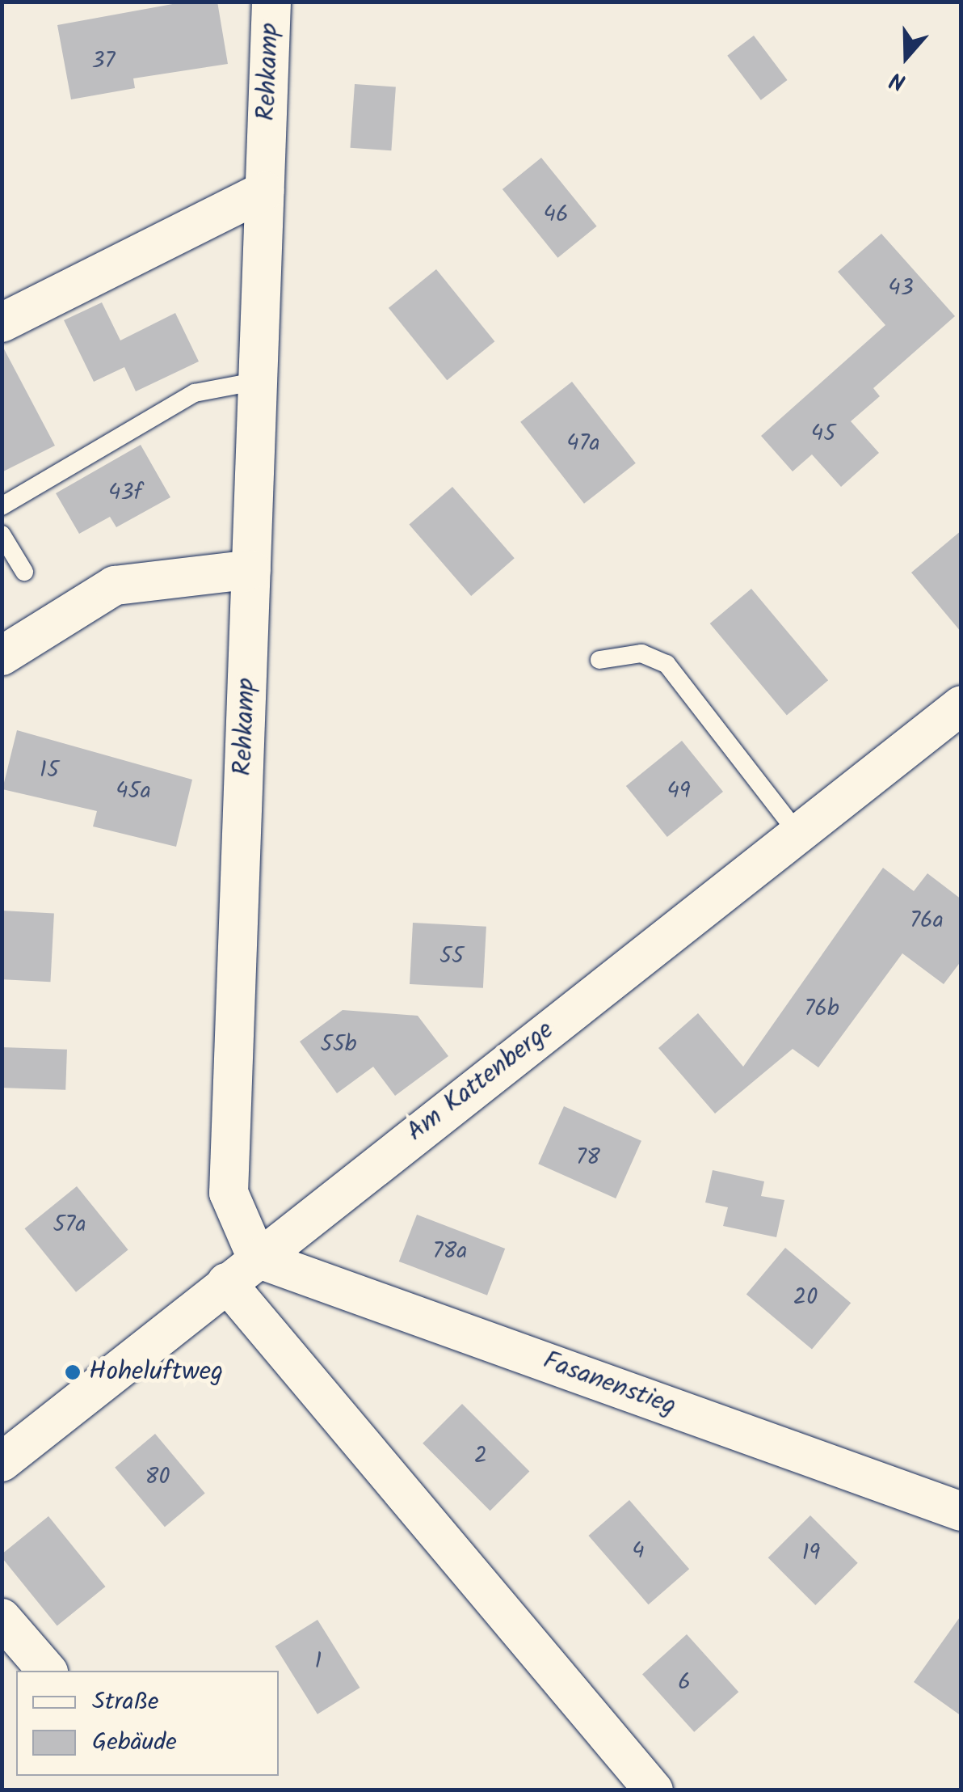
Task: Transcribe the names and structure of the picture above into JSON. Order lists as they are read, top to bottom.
{
  "streets": {
    "street": ["Rehkamp", "Am Kattenberge", "Fasanenstieg"]
  },
  "crossings": [
    ["Rehkamp", "Am Kattenberge"],
    ["Rehkamp", "Fasanenstieg"],
    ["Am Kattenberge", "Fasanenstieg"]
  ],
  "places": ["Hoheluftweg"],
  "house_numbers": [
    "37",
    "46",
    "43",
    "45",
    "47a",
    "43f",
    "15",
    "45a",
    "49",
    "76a",
    "55",
    "76b",
    "55b",
    "78",
    "57a",
    "78a",
    "20",
    "2",
    "80",
    "4",
    "19",
    "1",
    "6"
  ],
  "legend": ["Straße", "Gebäude"],
  "north": "bottom"
}
